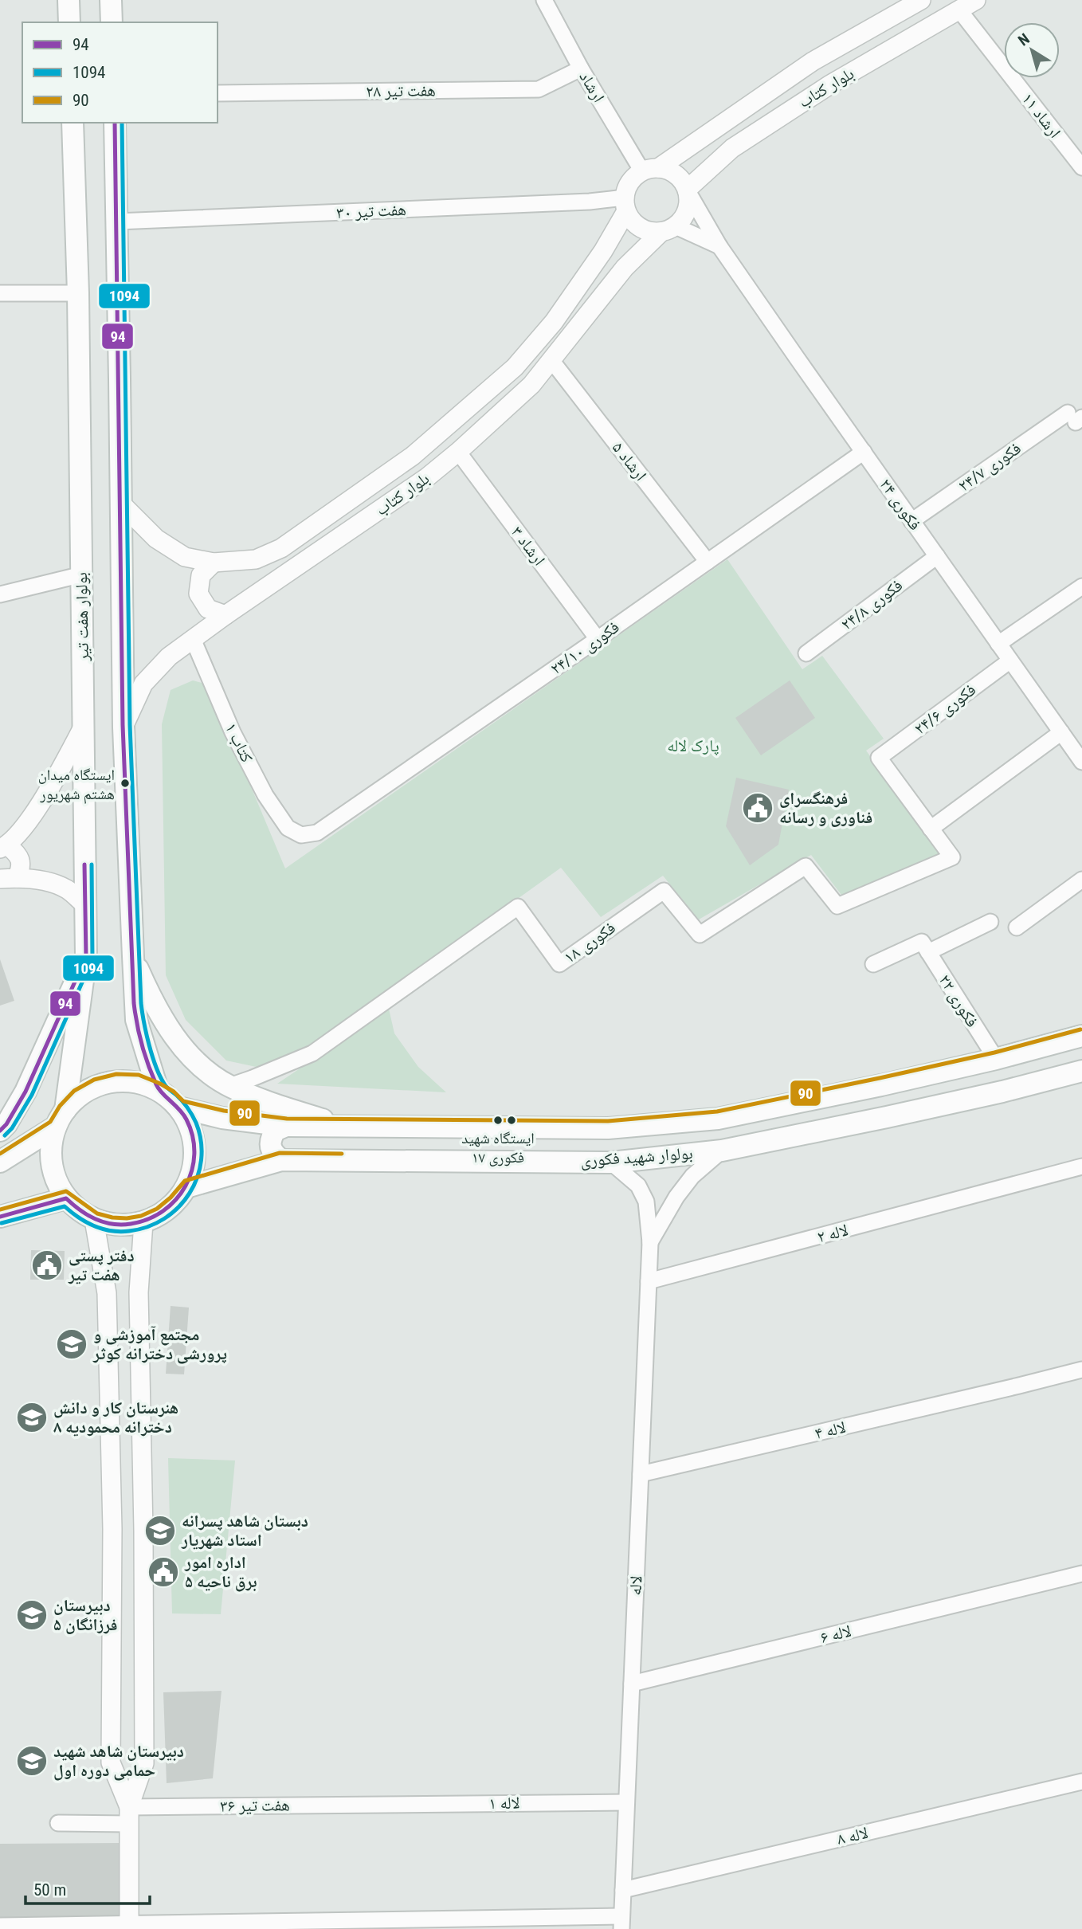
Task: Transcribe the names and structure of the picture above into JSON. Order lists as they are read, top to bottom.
{
  "streets": {
    "main road": ["بولوار هفت تیر", "بولوار شهید فکوری"],
    "street": [
      "ارشاد",
      "بلوار کتاب",
      "هفت تیر ۲۸",
      "ارشاد ۱۱",
      "هفت تیر ۳۰",
      "ارشاد ۵",
      "فکوری ۲۴/۷",
      "فکوری ۲۴",
      "ارشاد ۳",
      "فکوری ۲۴/۸",
      "فکوری ۲۴/۱۰",
      "فکوری ۲۴/۶",
      "کتاب ۱",
      "فکوری ١٨",
      "فکوری ۲۲",
      "لاله ۲",
      "لاله ۴",
      "لاله",
      "لاله ۶",
      "لاله ۱",
      "هفت تیر ۳۶",
      "لاله ۸"
    ]
  },
  "crossings": [
    ["ارشاد", "بلوار کتاب"],
    ["ارشاد", "هفت تیر ۲۸"],
    ["ارشاد", "هفت تیر ۳۰"],
    ["ارشاد", "فکوری ۲۴"],
    ["بلوار کتاب", "ارشاد ۱۱"],
    ["بلوار کتاب", "هفت تیر ۳۰"],
    ["بلوار کتاب", "ارشاد ۵"],
    ["بلوار کتاب", "فکوری ۲۴"],
    ["بلوار کتاب", "ارشاد ۳"],
    ["بلوار کتاب", "کتاب ۱"],
    ["هفت تیر ۳۰", "فکوری ۲۴"],
    ["ارشاد ۵", "فکوری ۲۴/۱۰"],
    ["فکوری ۲۴/۷", "فکوری ۲۴"],
    ["فکوری ۲۴", "فکوری ۲۴/۸"],
    ["فکوری ۲۴", "فکوری ۲۴/۱۰"],
    ["فکوری ۲۴", "فکوری ۲۴/۶"],
    ["ارشاد ۳", "فکوری ۲۴/۱۰"],
    ["بولوار هفت تیر", "بولوار شهید فکوری"],
    ["فکوری ۲۴/۱۰", "کتاب ۱"],
    ["فکوری ۲۴/۶", "فکوری ١٨"],
    ["فکوری ۲۲", "بولوار شهید فکوری"],
    ["بولوار شهید فکوری", "لاله"],
    ["لاله ۲", "لاله"],
    ["لاله ۴", "لاله"],
    ["لاله", "لاله ۶"],
    ["لاله", "لاله ۱"],
    ["لاله", "لاله ۸"],
    ["لاله ۱", "هفت تیر ۳۶"]
  ],
  "parks": ["پارک لاله"],
  "places": {
    "other": ["ایستگاه میدان هشتم شهریور", "ایستگاه شهید فکوری ۱۷"],
    "public building": ["فرهنگسرای فناوری و رسانه", "دفتر پستی هفت تیر", "اداره امور برق ناحیه ۵"],
    "school or university": [
      "مجتمع آموزشی و پرورشی دخترانه کوثر",
      "هنرستان کار و دانش دخترانه محمودیه ۸",
      "دبستان شاهد پسرانه استاد شهریار",
      "دبیرستان فرزانگان ۵",
      "دبیرستان شاهد شهید حمامی دوره اول"
    ]
  },
  "lines": ["transit line 94", "transit line 1094", "transit line 90"],
  "legend": ["94", "1094", "90"],
  "scale_bar": "50 m",
  "north": "top left"
}
